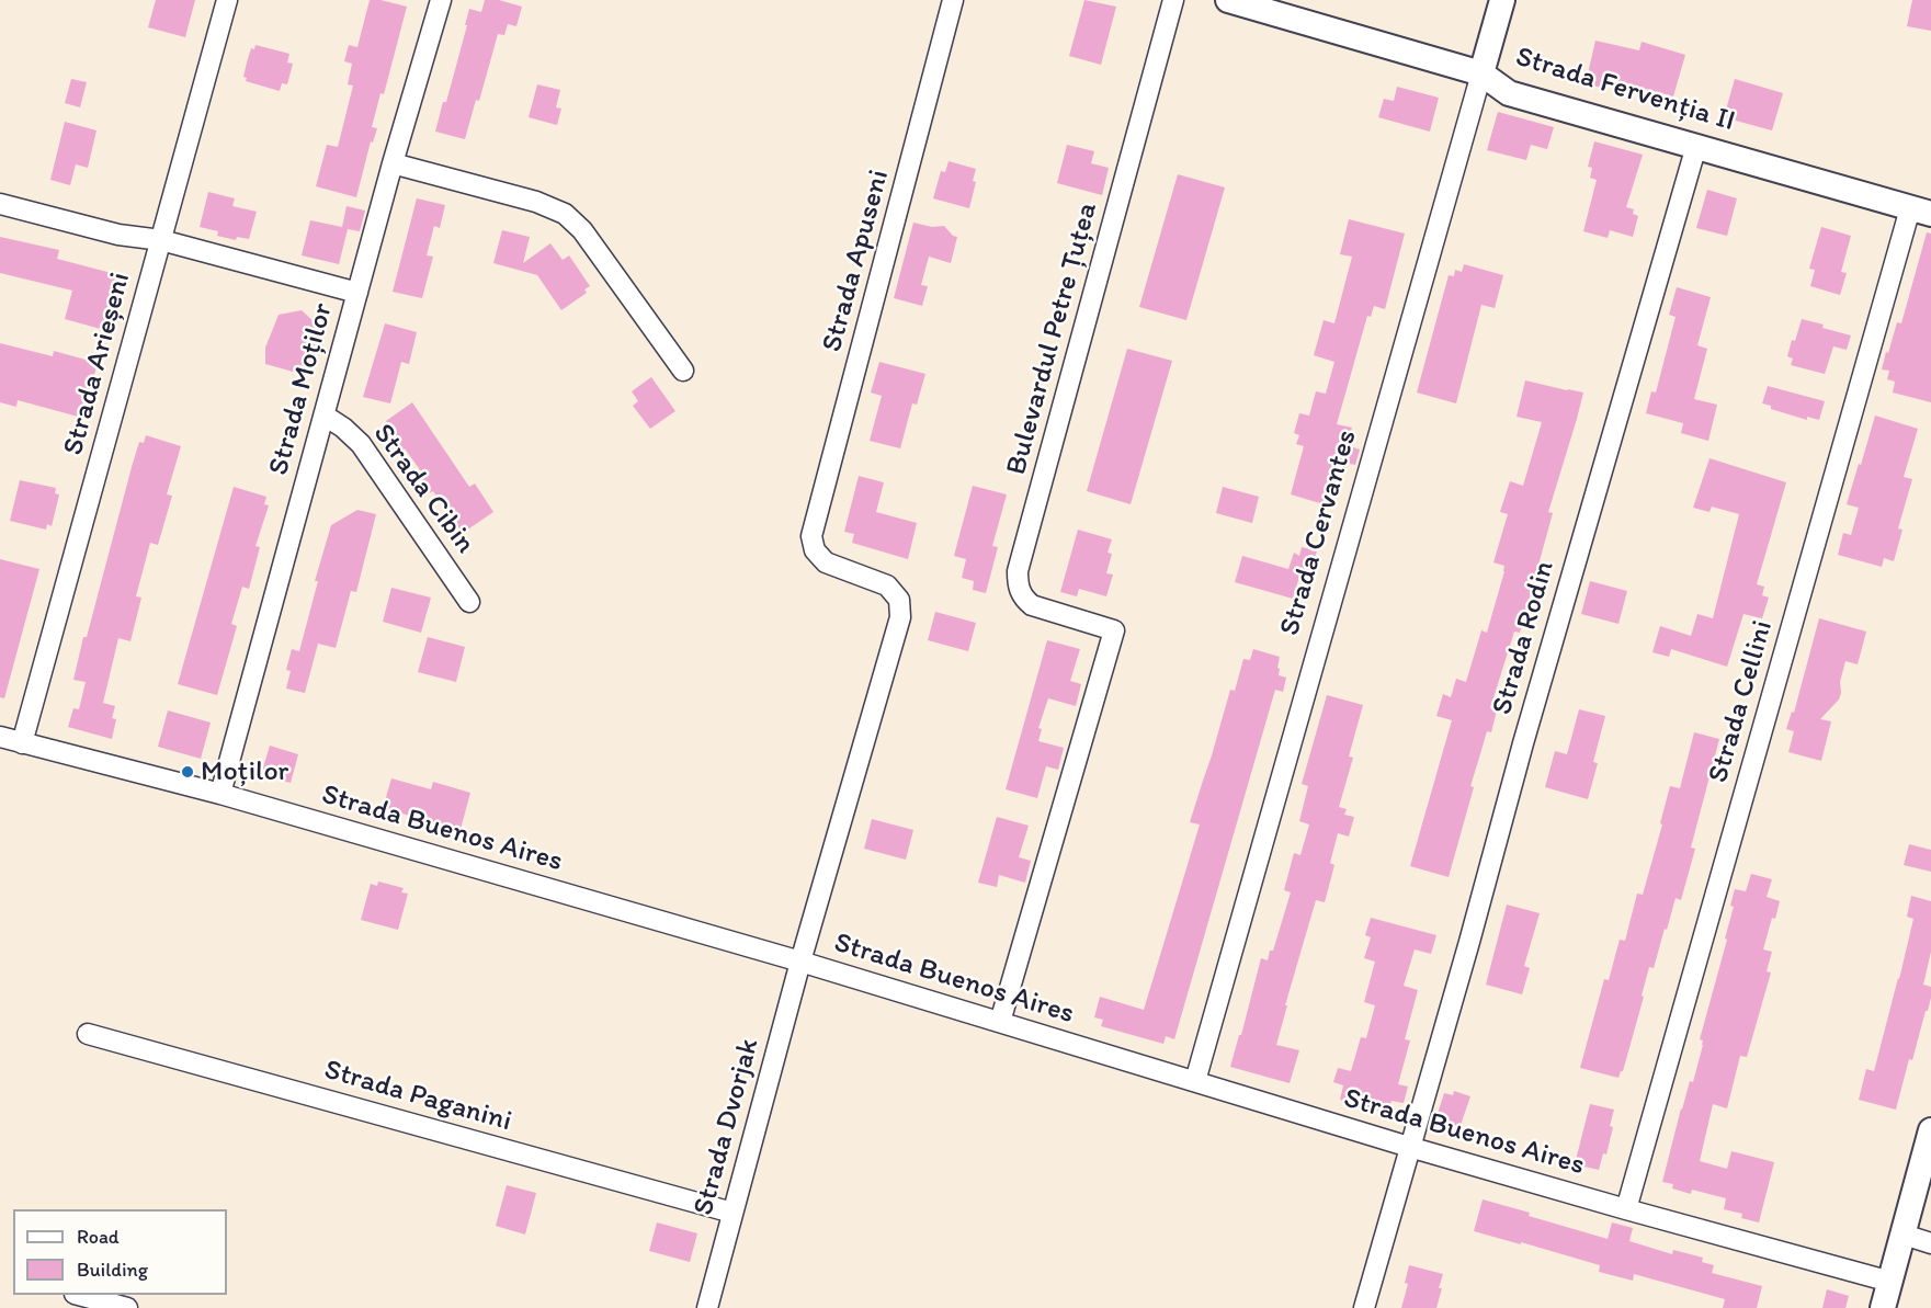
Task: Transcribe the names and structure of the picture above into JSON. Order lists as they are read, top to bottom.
{
  "streets": {
    "street": [
      "Strada Fervenția II",
      "Strada Apuseni",
      "Bulevardul Petre Țuțea",
      "Strada Arieșeni",
      "Strada Moților",
      "Strada Cibin",
      "Strada Cervantes",
      "Strada Rodin",
      "Strada Cellini",
      "Strada Buenos Aires",
      "Strada Paganini",
      "Strada Dvorjak"
    ]
  },
  "crossings": [
    ["Strada Fervenția II", "Strada Cervantes"],
    ["Strada Fervenția II", "Strada Rodin"],
    ["Strada Fervenția II", "Strada Cellini"],
    ["Strada Apuseni", "Strada Dvorjak"],
    ["Bulevardul Petre Țuțea", "Strada Buenos Aires"],
    ["Strada Arieșeni", "Strada Buenos Aires"],
    ["Strada Moților", "Strada Cibin"],
    ["Strada Moților", "Strada Buenos Aires"],
    ["Strada Cervantes", "Strada Buenos Aires"],
    ["Strada Rodin", "Strada Buenos Aires"],
    ["Strada Cellini", "Strada Buenos Aires"],
    ["Strada Buenos Aires", "Strada Dvorjak"],
    ["Strada Paganini", "Strada Dvorjak"]
  ],
  "places": ["Moților"],
  "legend": ["Road", "Building"]
}
